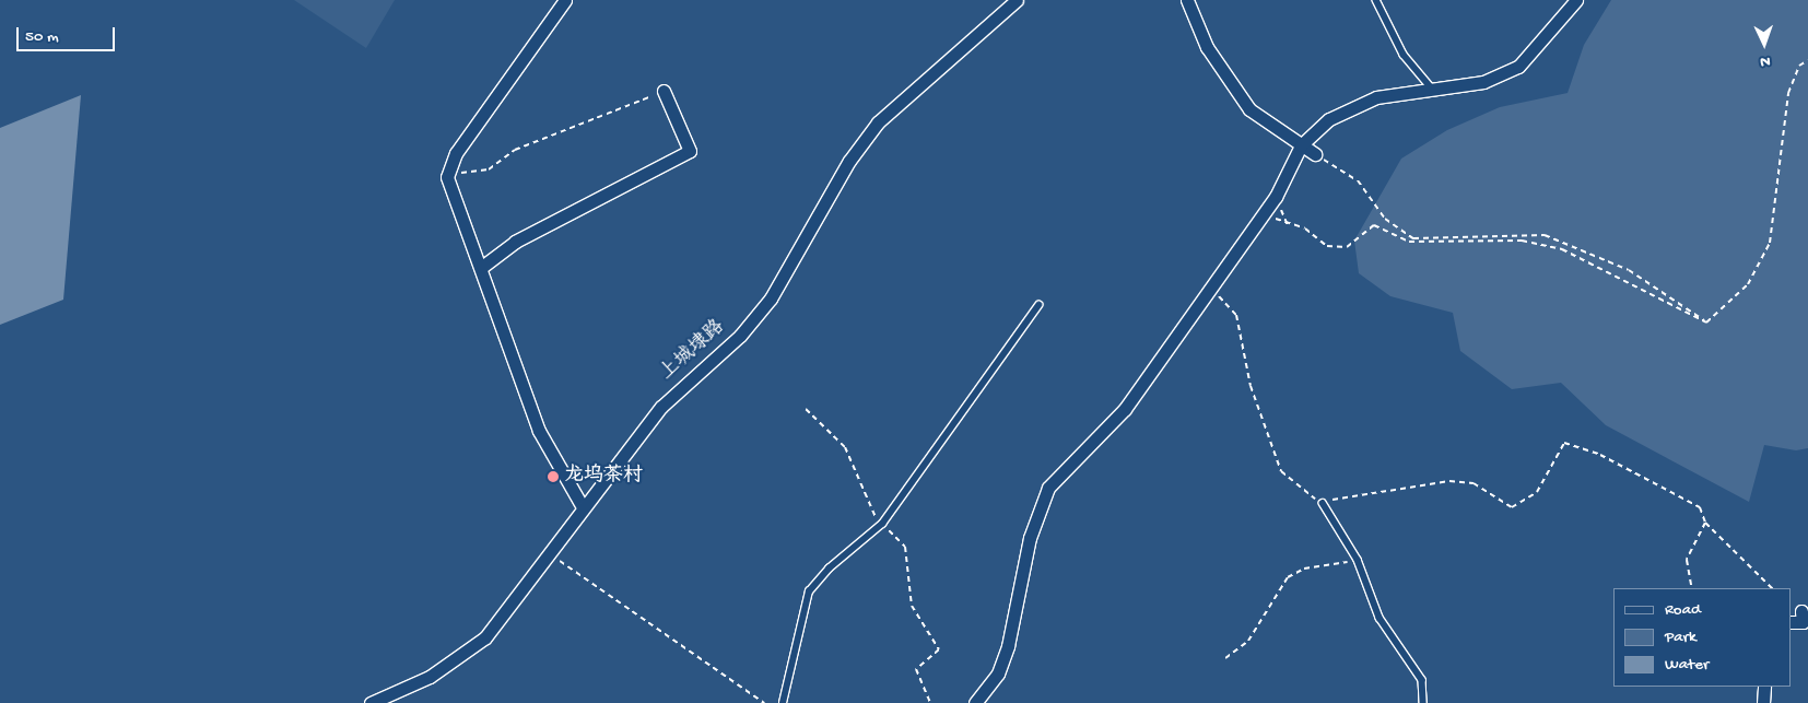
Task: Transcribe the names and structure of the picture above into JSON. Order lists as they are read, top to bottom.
{
  "streets": {
    "street": ["上城埭路"]
  },
  "places": ["龙坞茶村"],
  "legend": ["Road", "Park", "Water"],
  "scale_bar": "50 m",
  "north": "bottom"
}
